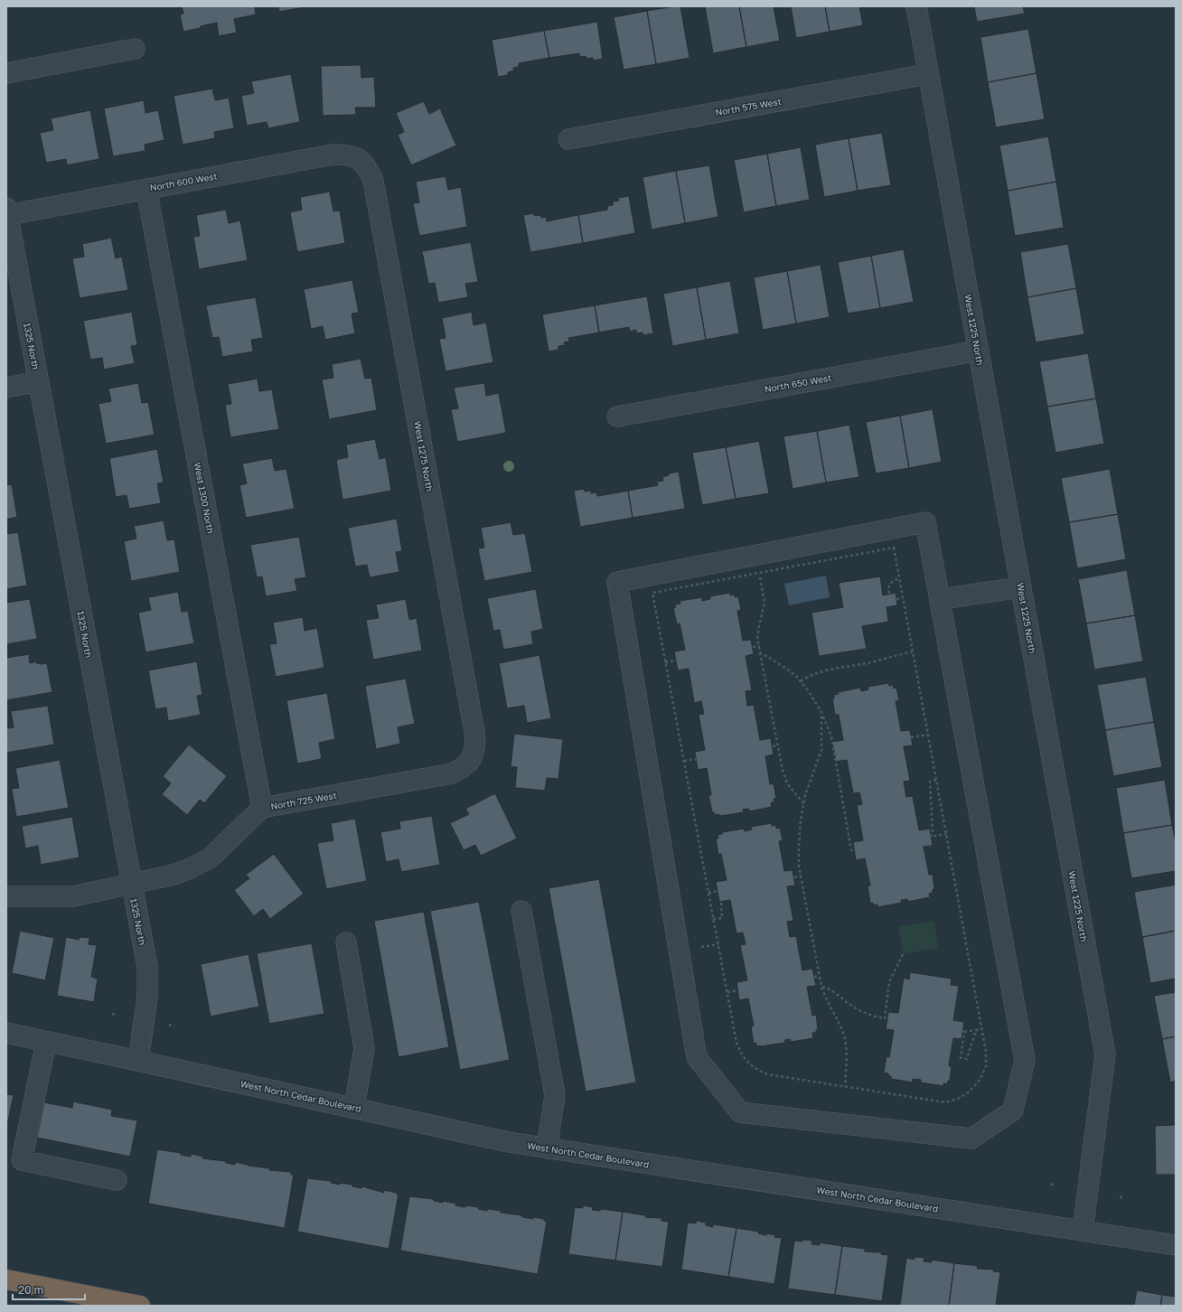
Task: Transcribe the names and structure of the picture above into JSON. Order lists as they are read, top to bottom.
{
  "streets": {
    "street": [
      "North 575 West",
      "North 600 West",
      "West 1225 North",
      "1325 North",
      "North 650 West",
      "West 1275 North",
      "West 1300 North",
      "North 725 West",
      "West North Cedar Boulevard"
    ]
  },
  "crossings": [
    ["North 575 West", "West 1225 North"],
    ["North 600 West", "1325 North"],
    ["North 600 West", "West 1275 North"],
    ["North 600 West", "West 1300 North"],
    ["West 1225 North", "North 650 West"],
    ["West 1225 North", "West North Cedar Boulevard"],
    ["1325 North", "North 725 West"],
    ["1325 North", "West North Cedar Boulevard"],
    ["West 1275 North", "North 725 West"],
    ["West 1300 North", "North 725 West"]
  ],
  "scale_bar": "20 m"
}
